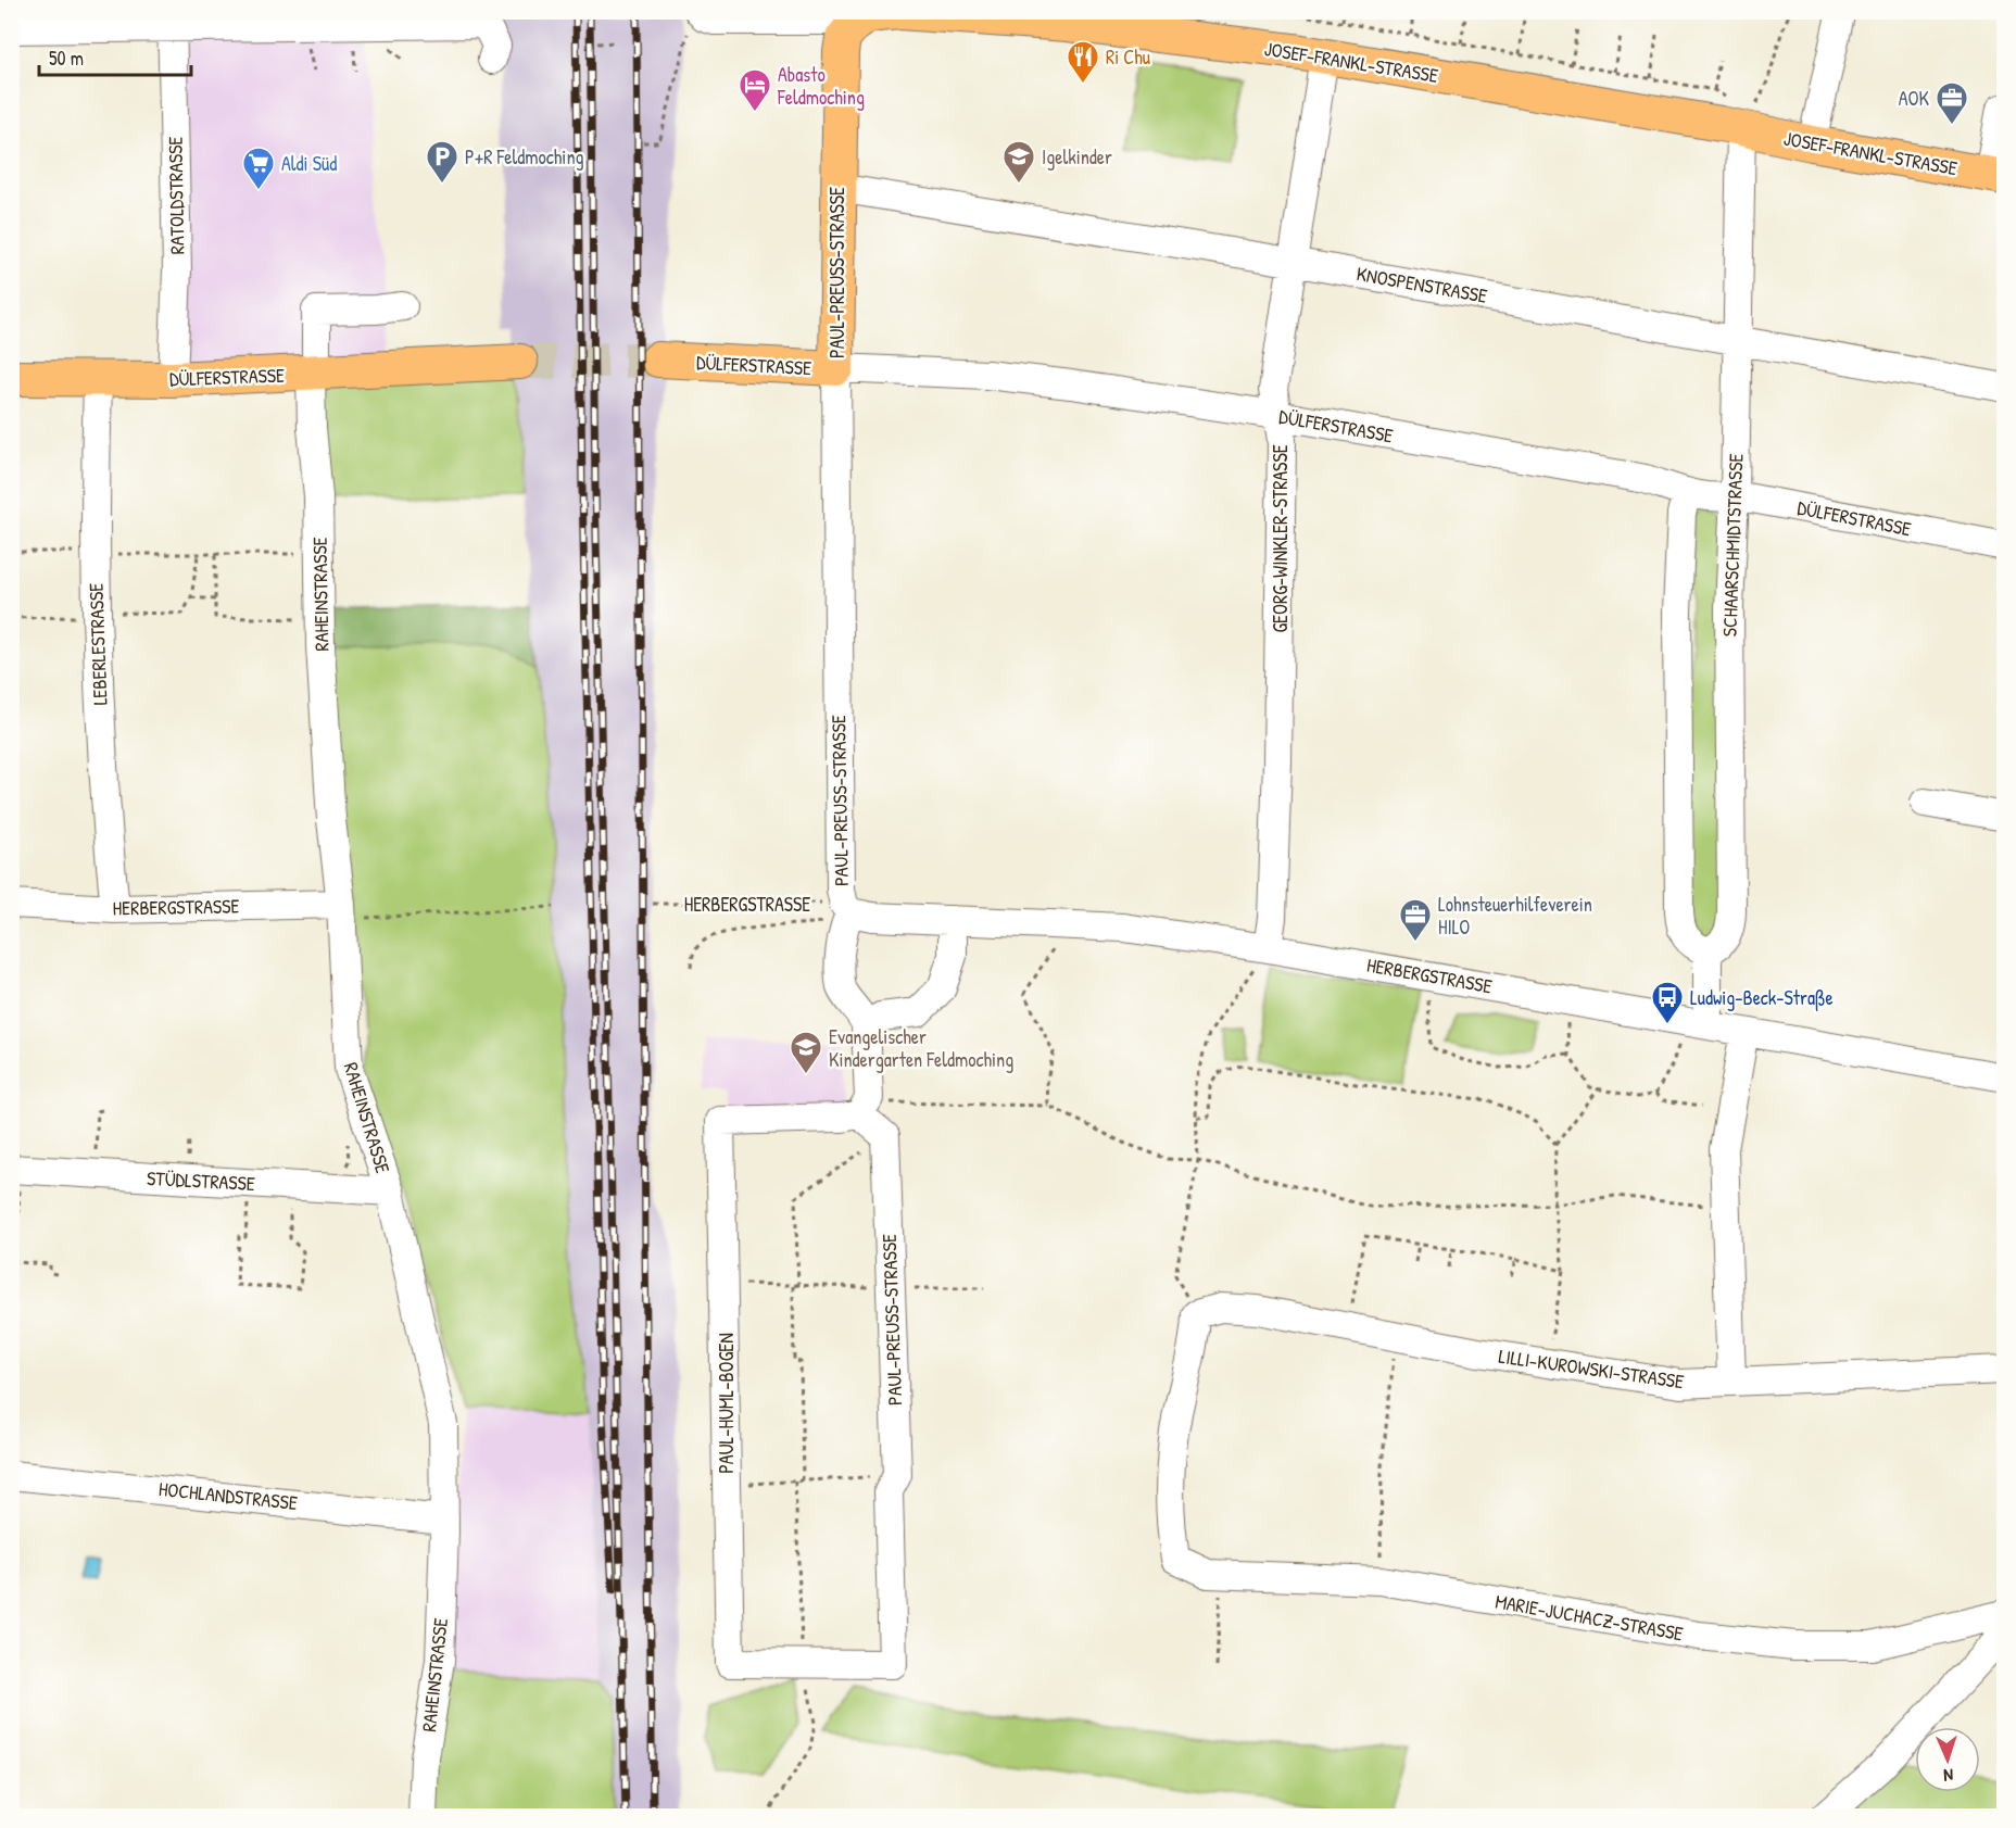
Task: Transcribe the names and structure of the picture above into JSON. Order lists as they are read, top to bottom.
{
  "streets": {
    "main road": ["JOSEF-FRANKL-STRASSE", "PAUL-PREUSS-STRASSE", "DÜLFERSTRASSE"],
    "street": [
      "RATOLDSTRASSE",
      "KNOSPENSTRASSE",
      "GEORG-WINKLER-STRASSE",
      "SCHAARSCHMIDTSTRASSE",
      "RAHEINSTRASSE",
      "LEBERLESTRASSE",
      "HERBERGSTRASSE",
      "STÜDLSTRASSE",
      "LILLI-KUROWSKI-STRASSE",
      "PAUL-HUML-BOGEN",
      "HOCHLANDSTRASSE",
      "MARIE-JUCHACZ-STRASSE"
    ]
  },
  "crossings": [
    ["JOSEF-FRANKL-STRASSE", "PAUL-PREUSS-STRASSE"],
    ["JOSEF-FRANKL-STRASSE", "GEORG-WINKLER-STRASSE"],
    ["JOSEF-FRANKL-STRASSE", "SCHAARSCHMIDTSTRASSE"],
    ["RATOLDSTRASSE", "DÜLFERSTRASSE"],
    ["PAUL-PREUSS-STRASSE", "KNOSPENSTRASSE"],
    ["PAUL-PREUSS-STRASSE", "DÜLFERSTRASSE"],
    ["PAUL-PREUSS-STRASSE", "HERBERGSTRASSE"],
    ["PAUL-PREUSS-STRASSE", "PAUL-HUML-BOGEN"],
    ["KNOSPENSTRASSE", "GEORG-WINKLER-STRASSE"],
    ["KNOSPENSTRASSE", "SCHAARSCHMIDTSTRASSE"],
    ["DÜLFERSTRASSE", "GEORG-WINKLER-STRASSE"],
    ["DÜLFERSTRASSE", "SCHAARSCHMIDTSTRASSE"],
    ["DÜLFERSTRASSE", "RAHEINSTRASSE"],
    ["DÜLFERSTRASSE", "LEBERLESTRASSE"],
    ["GEORG-WINKLER-STRASSE", "HERBERGSTRASSE"],
    ["RAHEINSTRASSE", "HERBERGSTRASSE"],
    ["RAHEINSTRASSE", "STÜDLSTRASSE"],
    ["RAHEINSTRASSE", "HOCHLANDSTRASSE"],
    ["LEBERLESTRASSE", "HERBERGSTRASSE"],
    ["LILLI-KUROWSKI-STRASSE", "MARIE-JUCHACZ-STRASSE"]
  ],
  "places": {
    "restaurant": ["Ri Chu"],
    "hotel": ["Abasto Feldmoching"],
    "office": ["AOK", "Lohnsteuerhilfeverein HILO"],
    "parking": ["P+R Feldmoching"],
    "school or university": ["Igelkinder", "Evangelischer Kindergarten Feldmoching"],
    "supermarket": ["Aldi Süd"],
    "bus stop": ["Ludwig-Beck-Straße"]
  },
  "scale_bar": "50 m",
  "north": "bottom"
}
